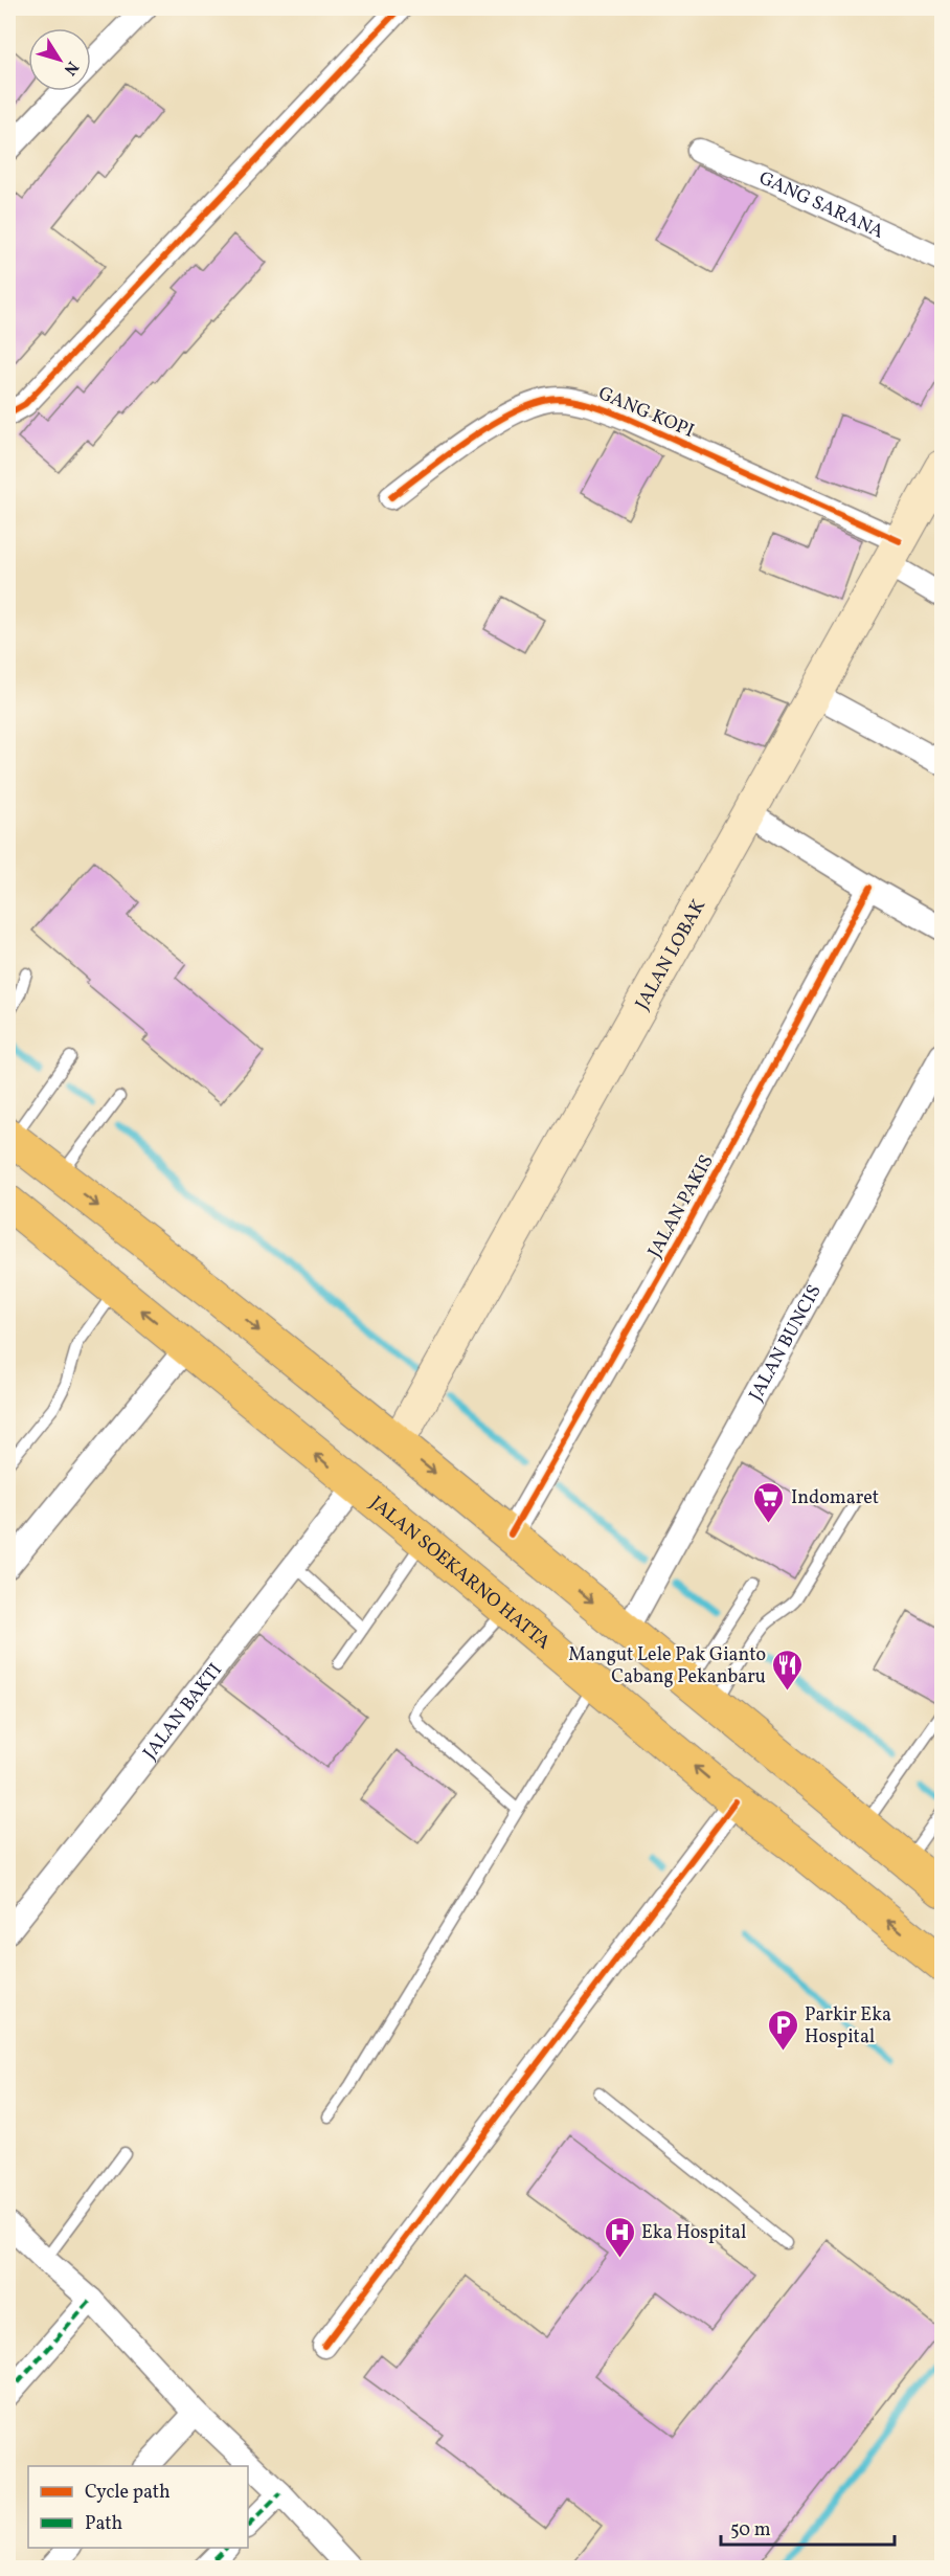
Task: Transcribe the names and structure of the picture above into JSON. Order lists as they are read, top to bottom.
{
  "streets": {
    "main road": ["JALAN LOBAK", "JALAN SOEKARNO HATTA"],
    "street": [
      "GANG SARANA",
      "GANG KOPI",
      "JALAN PAKIS",
      "JALAN BUNCIS",
      "JALAN BAKTI"
    ]
  },
  "crossings": [
    ["GANG KOPI", "JALAN LOBAK"],
    ["JALAN SOEKARNO HATTA", "JALAN BAKTI"]
  ],
  "places": {
    "supermarket": ["Indomaret"],
    "restaurant": ["Mangut Lele Pak Gianto Cabang Pekanbaru"],
    "parking": ["Parkir Eka Hospital"],
    "hospital": ["Eka Hospital"]
  },
  "legend": ["Cycle path", "Path"],
  "scale_bar": "50 m",
  "north": "bottom right"
}
